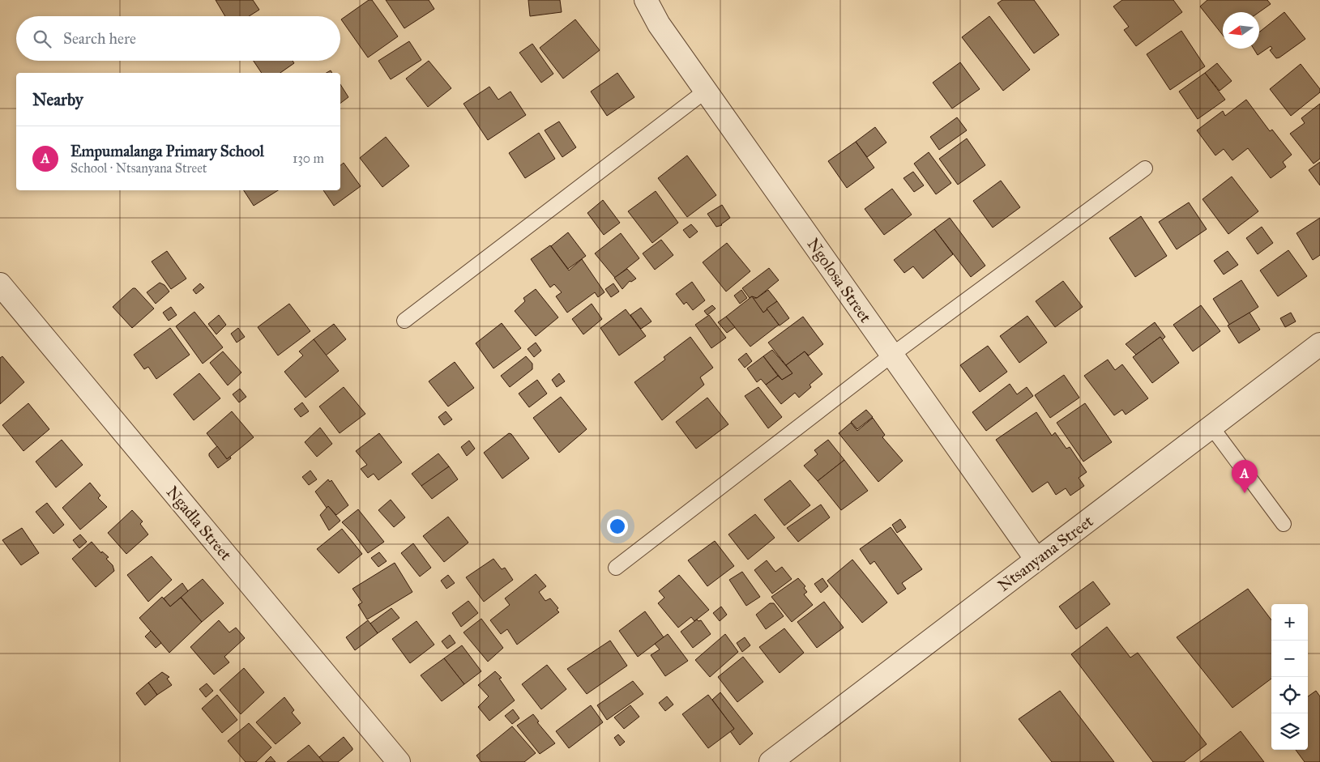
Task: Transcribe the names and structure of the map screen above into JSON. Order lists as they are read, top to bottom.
{
  "streets": {
    "street": ["Ngolosa Street", "Ngadla Street", "Ntsanyana Street"]
  },
  "crossings": [
    ["Ngolosa Street", "Ntsanyana Street"]
  ],
  "north": "left",
  "page": {
    "search": "Search here",
    "heading": "Nearby",
    "list": [
      {
        "mark": "A",
        "name": "Empumalanga Primary School",
        "note": "School · Ntsanyana Street",
        "value": "130 m"
      }
    ],
    "pins": "A",
    "map_buttons": ["+", "−"]
  }
}
